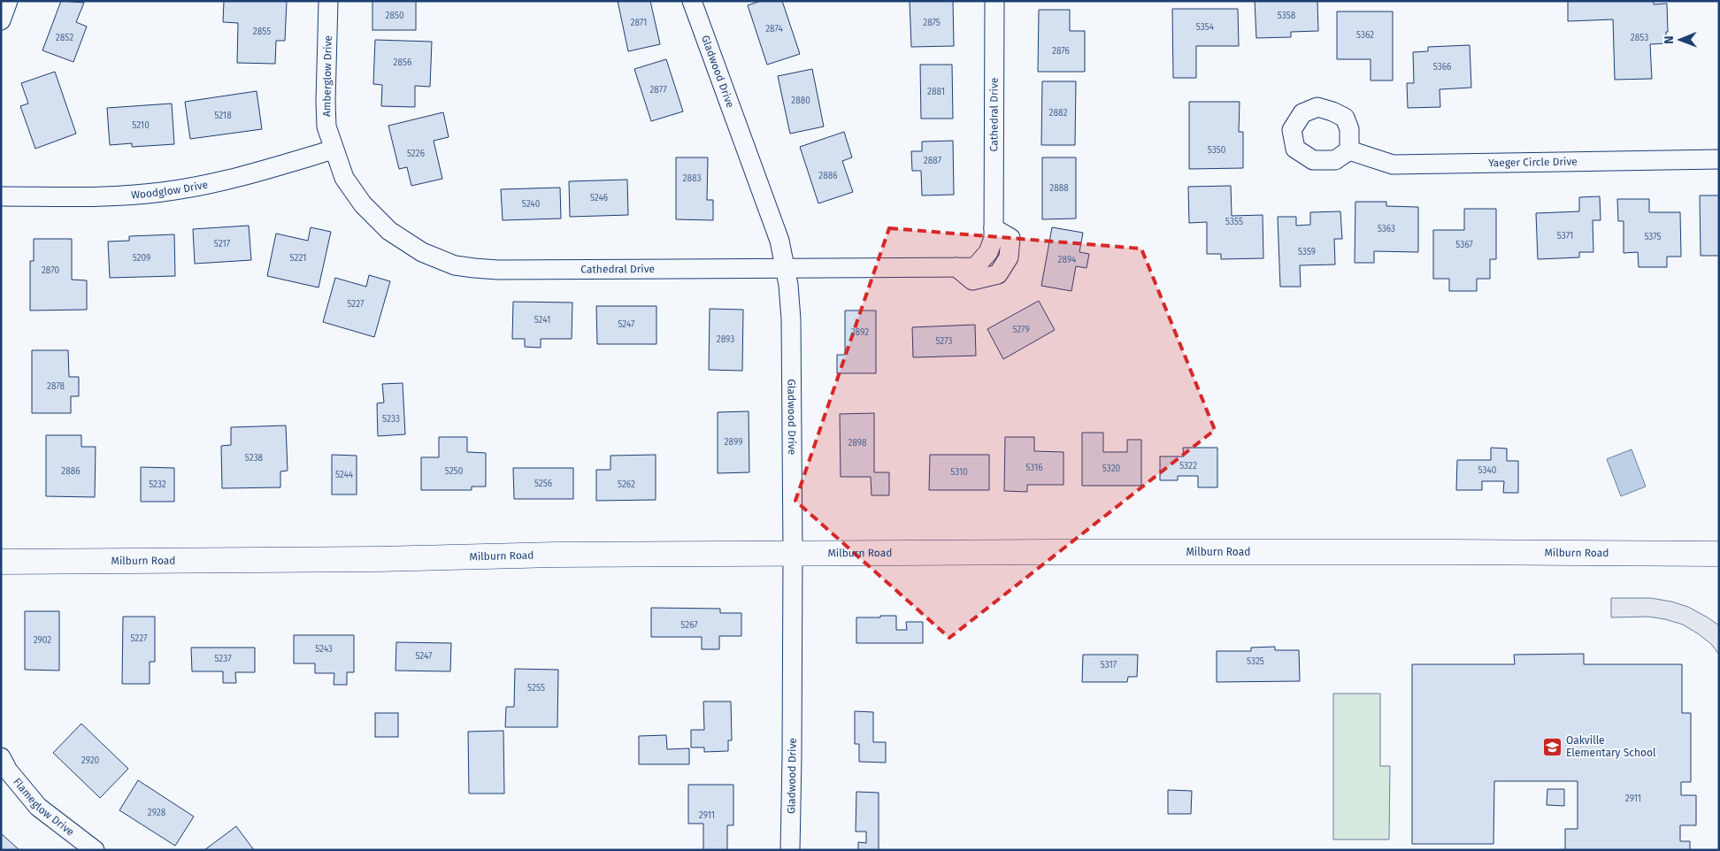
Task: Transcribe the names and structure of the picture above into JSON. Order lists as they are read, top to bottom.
{
  "streets": {
    "street": [
      "Gladwood Drive",
      "Amberglow Drive",
      "Cathedral Drive",
      "Yaeger Circle Drive",
      "Woodglow Drive",
      "Milburn Road",
      "Flameglow Drive"
    ]
  },
  "crossings": [
    ["Gladwood Drive", "Cathedral Drive"],
    ["Gladwood Drive", "Milburn Road"],
    ["Amberglow Drive", "Cathedral Drive"],
    ["Amberglow Drive", "Woodglow Drive"],
    ["Cathedral Drive", "Woodglow Drive"]
  ],
  "places": {
    "school or university": ["Oakville Elementary School"]
  },
  "house_numbers": [
    "2850",
    "5358",
    "2871",
    "2875",
    "5354",
    "2874",
    "2855",
    "5362",
    "2852",
    "2853",
    "2876",
    "2856",
    "5366",
    "2877",
    "2881",
    "2880",
    "2882",
    "5218",
    "5210",
    "5350",
    "5226",
    "2887",
    "2886",
    "2883",
    "2888",
    "5246",
    "5240",
    "5355",
    "5363",
    "5371",
    "5375",
    "5217",
    "5367",
    "5359",
    "5209",
    "5221",
    "2894",
    "2870",
    "5227",
    "5241",
    "5247",
    "5279",
    "2892",
    "2893",
    "5273",
    "2878",
    "5233",
    "2899",
    "2898",
    "5238",
    "5322",
    "5316",
    "5320",
    "5340",
    "2886",
    "5250",
    "5310",
    "5244",
    "5256",
    "5232",
    "5262",
    "5267",
    "5227",
    "2902",
    "5243",
    "5247",
    "5237",
    "5325",
    "5317",
    "5255",
    "2920",
    "2911",
    "2928",
    "2911"
  ],
  "north": "left"
}
